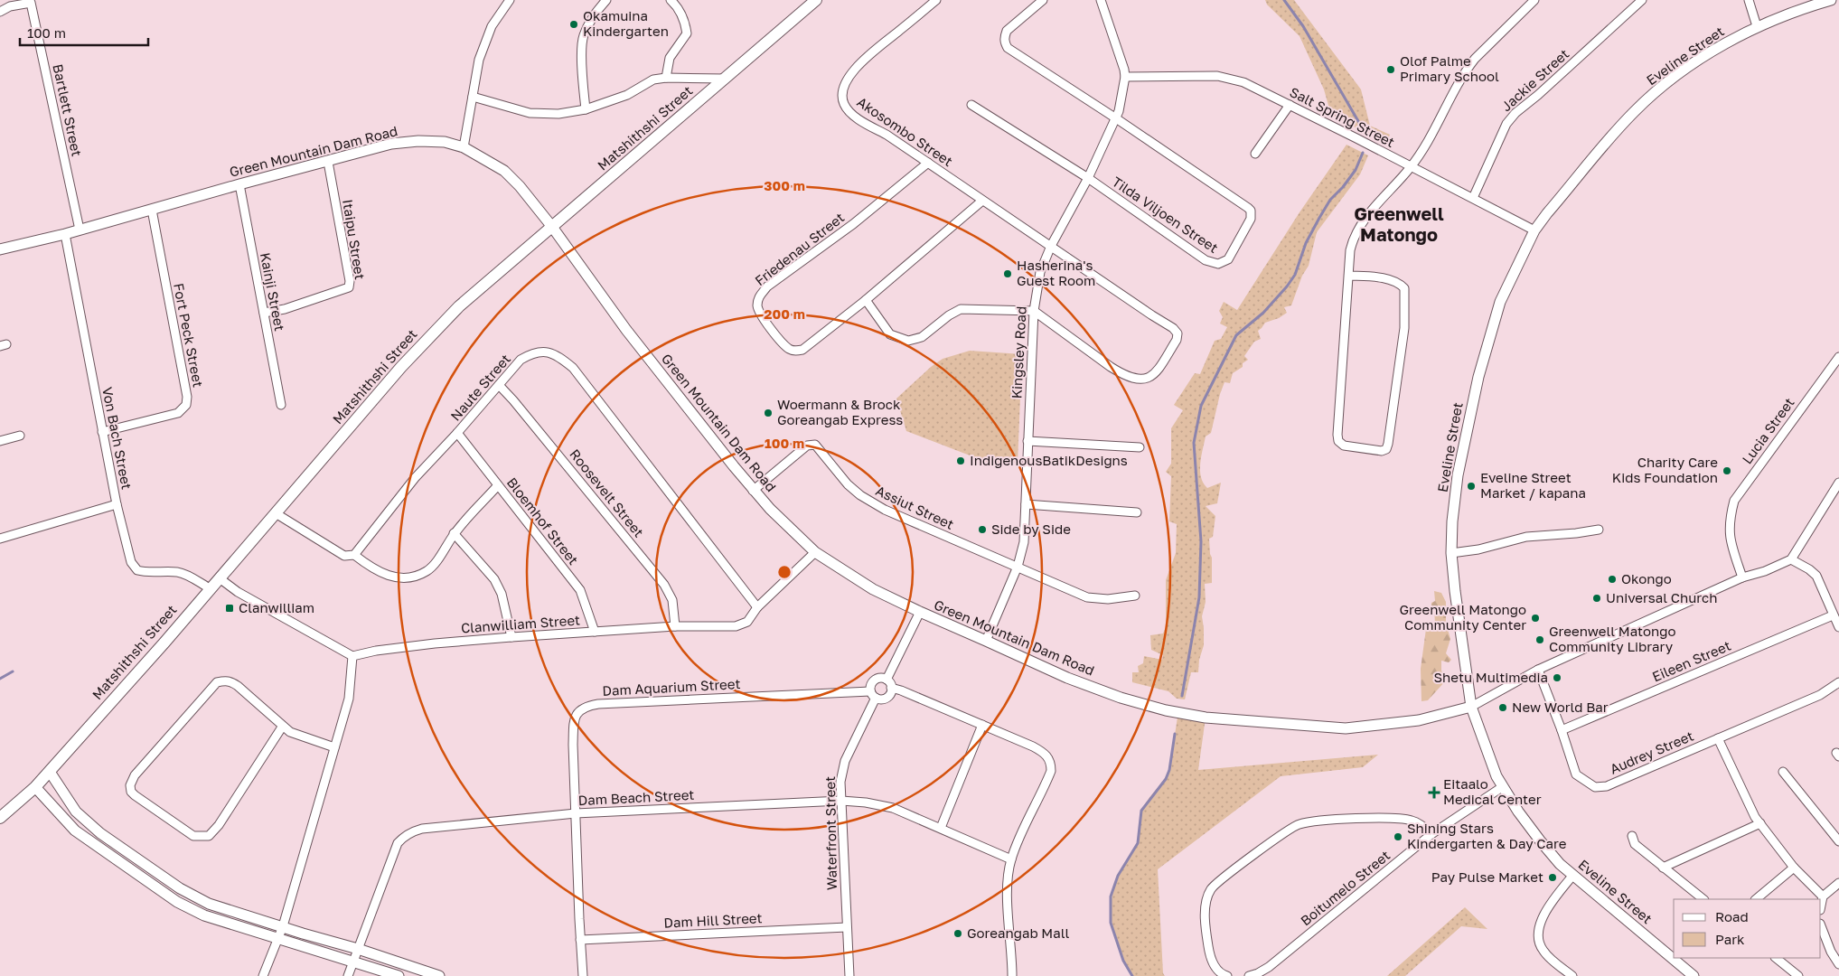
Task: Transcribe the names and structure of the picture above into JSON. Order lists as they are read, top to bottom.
{
  "streets": {
    "main road": ["Matshithshi Street"],
    "street": [
      "Eveline Street",
      "Jackie Street",
      "Bartlett Street",
      "Salt Spring Street",
      "Akosombo Street",
      "Green Mountain Dam Road",
      "Tilda Viljoen Street",
      "Itaipu Street",
      "Friedenau Street",
      "Kainji Street",
      "Fort Peck Street",
      "Kingsley Road",
      "Naute Street",
      "Lucia Street",
      "Von Bach Street",
      "Roosevelt Street",
      "Assiut Street",
      "Bloemhof Street",
      "Clanwilliam Street",
      "Eileen Street",
      "Dam Aquarium Street",
      "Audrey Street",
      "Dam Beach Street",
      "Waterfront Street",
      "Boitumelo Street",
      "Dam Hill Street"
    ]
  },
  "crossings": [
    ["Eveline Street", "Salt Spring Street"],
    ["Eveline Street", "Green Mountain Dam Road"],
    ["Eveline Street", "Boitumelo Street"],
    ["Jackie Street", "Salt Spring Street"],
    ["Bartlett Street", "Green Mountain Dam Road"],
    ["Salt Spring Street", "Kingsley Road"],
    ["Matshithshi Street", "Green Mountain Dam Road"],
    ["Matshithshi Street", "Von Bach Street"],
    ["Akosombo Street", "Friedenau Street"],
    ["Akosombo Street", "Kingsley Road"],
    ["Green Mountain Dam Road", "Itaipu Street"],
    ["Green Mountain Dam Road", "Kainji Street"],
    ["Green Mountain Dam Road", "Fort Peck Street"],
    ["Green Mountain Dam Road", "Kingsley Road"],
    ["Green Mountain Dam Road", "Von Bach Street"],
    ["Green Mountain Dam Road", "Assiut Street"],
    ["Green Mountain Dam Road", "Clanwilliam Street"],
    ["Tilda Viljoen Street", "Kingsley Road"],
    ["Itaipu Street", "Kainji Street"],
    ["Fort Peck Street", "Von Bach Street"],
    ["Kingsley Road", "Assiut Street"],
    ["Naute Street", "Roosevelt Street"],
    ["Naute Street", "Bloemhof Street"],
    ["Naute Street", "Clanwilliam Street"],
    ["Roosevelt Street", "Clanwilliam Street"],
    ["Bloemhof Street", "Clanwilliam Street"],
    ["Eileen Street", "Audrey Street"],
    ["Dam Aquarium Street", "Dam Beach Street"],
    ["Dam Aquarium Street", "Waterfront Street"],
    ["Dam Aquarium Street", "Dam Hill Street"],
    ["Dam Beach Street", "Waterfront Street"],
    ["Waterfront Street", "Dam Hill Street"]
  ],
  "districts": ["Greenwell Matongo"],
  "places": {
    "other": [
      "Okamuina Kindergarten",
      "Olof Palme Primary School",
      "Hasherina's Guest Room",
      "Woermann & Brock Goreangab Express",
      "IndigenousBatikDesigns",
      "Charity Care Kids Foundation",
      "Eveline Street Market / kapana",
      "Side by Side",
      "Okongo",
      "Universal Church",
      "Greenwell Matongo Community Center",
      "Greenwell Matongo Community Library",
      "Shetu Multimedia",
      "New World Bar",
      "Shining Stars Kindergarten & Day Care",
      "Pay Pulse Market",
      "Goreangab Mall"
    ],
    "transit": ["Clanwilliam"],
    "health": ["Eitaalo Medical Center"]
  },
  "legend": ["Road", "Park"],
  "scale_bar": "100 m",
  "rings": ["300 m", "200 m", "100 m"]
}
